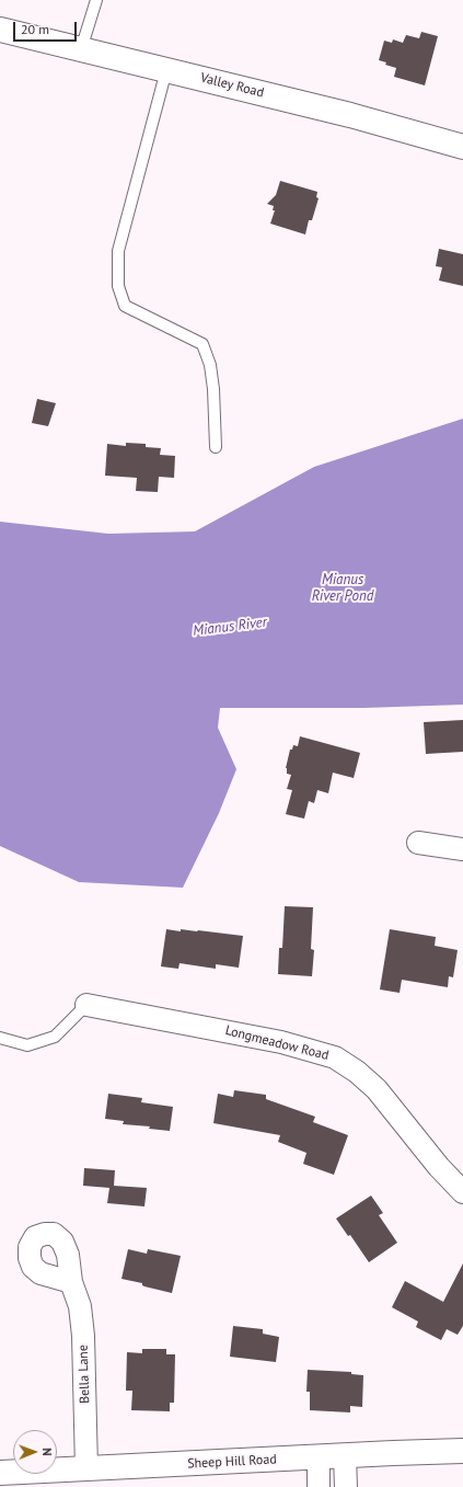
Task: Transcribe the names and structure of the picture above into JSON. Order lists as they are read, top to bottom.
{
  "streets": {
    "main road": ["Valley Road", "Sheep Hill Road"],
    "street": ["Longmeadow Road", "Bella Lane"]
  },
  "crossings": [
    ["Bella Lane", "Sheep Hill Road"]
  ],
  "water": ["Mianus River Pond", "Mianus River"],
  "scale_bar": "20 m",
  "north": "right"
}
